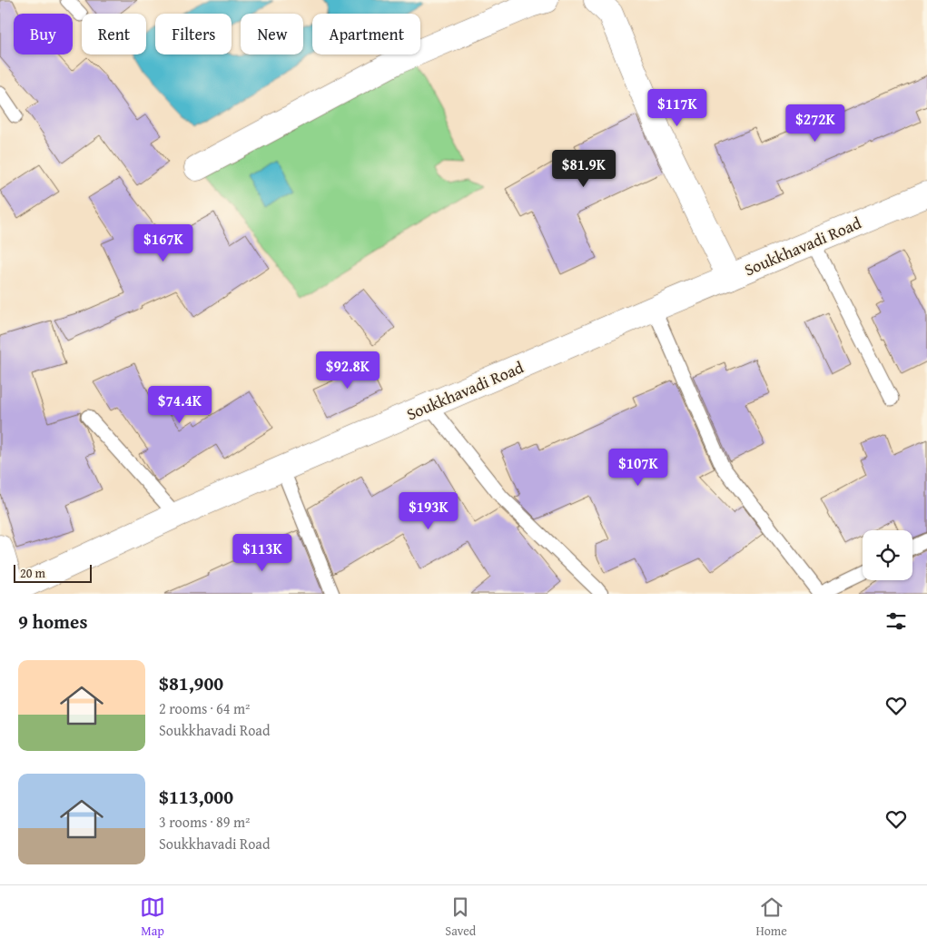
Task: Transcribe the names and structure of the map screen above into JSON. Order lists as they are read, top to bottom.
{
  "streets": {
    "street": ["Soukkhavadi Road"]
  },
  "scale_bar": "20 m",
  "page": {
    "chip": [
      "Buy",
      "Rent",
      "Filters",
      "New",
      "Apartment"
    ],
    "price": [
      "$117K",
      "$272K",
      "$81.9K",
      "$167K",
      "$92.8K",
      "$74.4K",
      "$107K",
      "$193K",
      "$113K"
    ],
    "scale": "20 m",
    "heading": "9 homes",
    "list": [
      {
        "name": "$81,900",
        "note": "2 rooms · 64 m² · Soukkhavadi Road"
      },
      {
        "name": "$113,000",
        "note": "3 rooms · 89 m² · Soukkhavadi Road"
      }
    ],
    "tabs": ["Map", "Saved", "Home"]
  }
}
